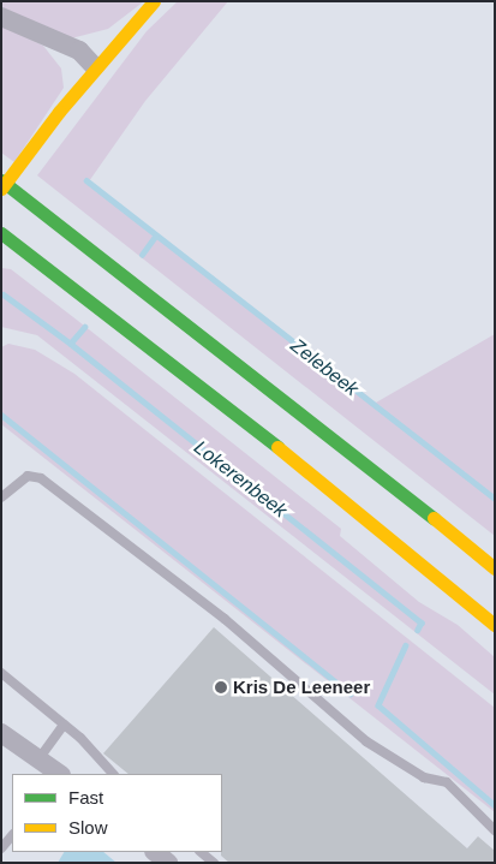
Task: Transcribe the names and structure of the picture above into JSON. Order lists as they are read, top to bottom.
{
  "water": ["Zelebeek", "Lokerenbeek"],
  "places": ["Kris De Leeneer"],
  "legend": ["Fast", "Slow"]
}
